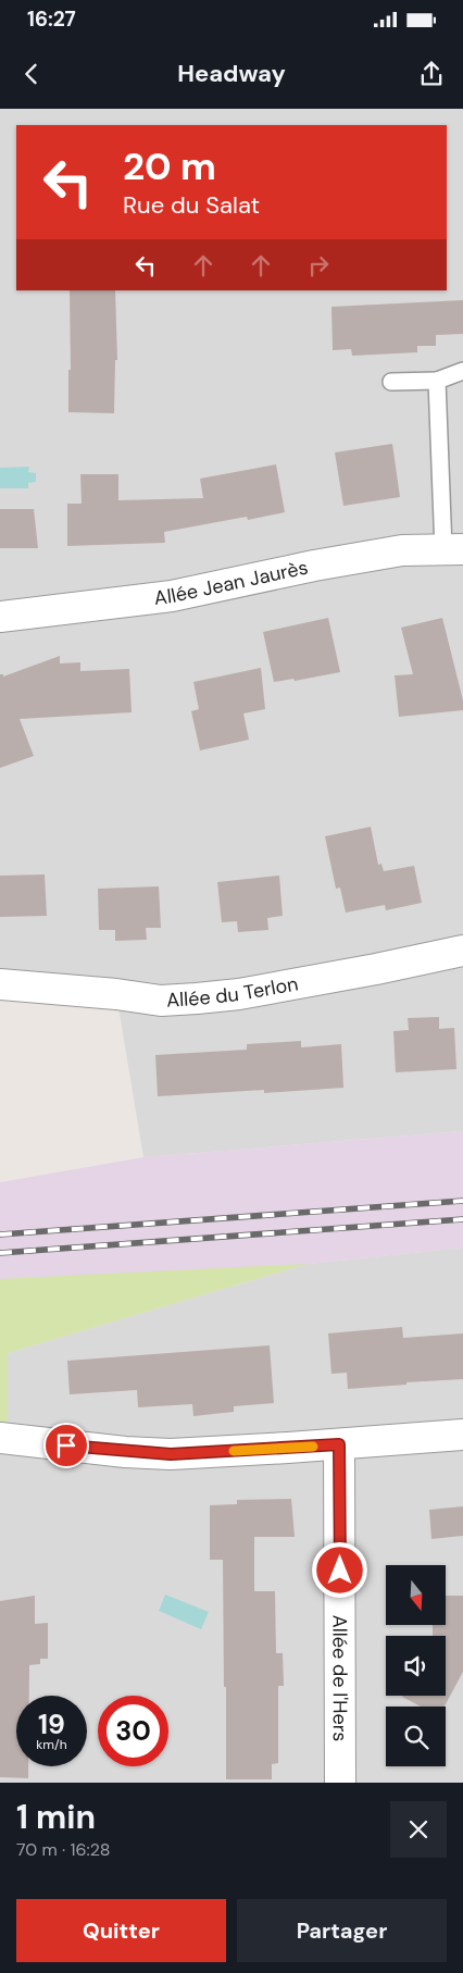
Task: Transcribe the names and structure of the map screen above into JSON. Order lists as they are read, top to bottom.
{
  "streets": {
    "street": ["Allée Jean Jaurès", "Allée du Terlon", "Allée de l'Hers"]
  },
  "north": "bottom",
  "page": {
    "status": "16:27",
    "header": "Headway",
    "turn": ["20 m", "Rue du Salat"],
    "speed": "19 km/h",
    "limit": "30",
    "heading": ["1 min", "70 m · 16:28"],
    "buttons": ["Quitter", "Partager"]
  }
}
